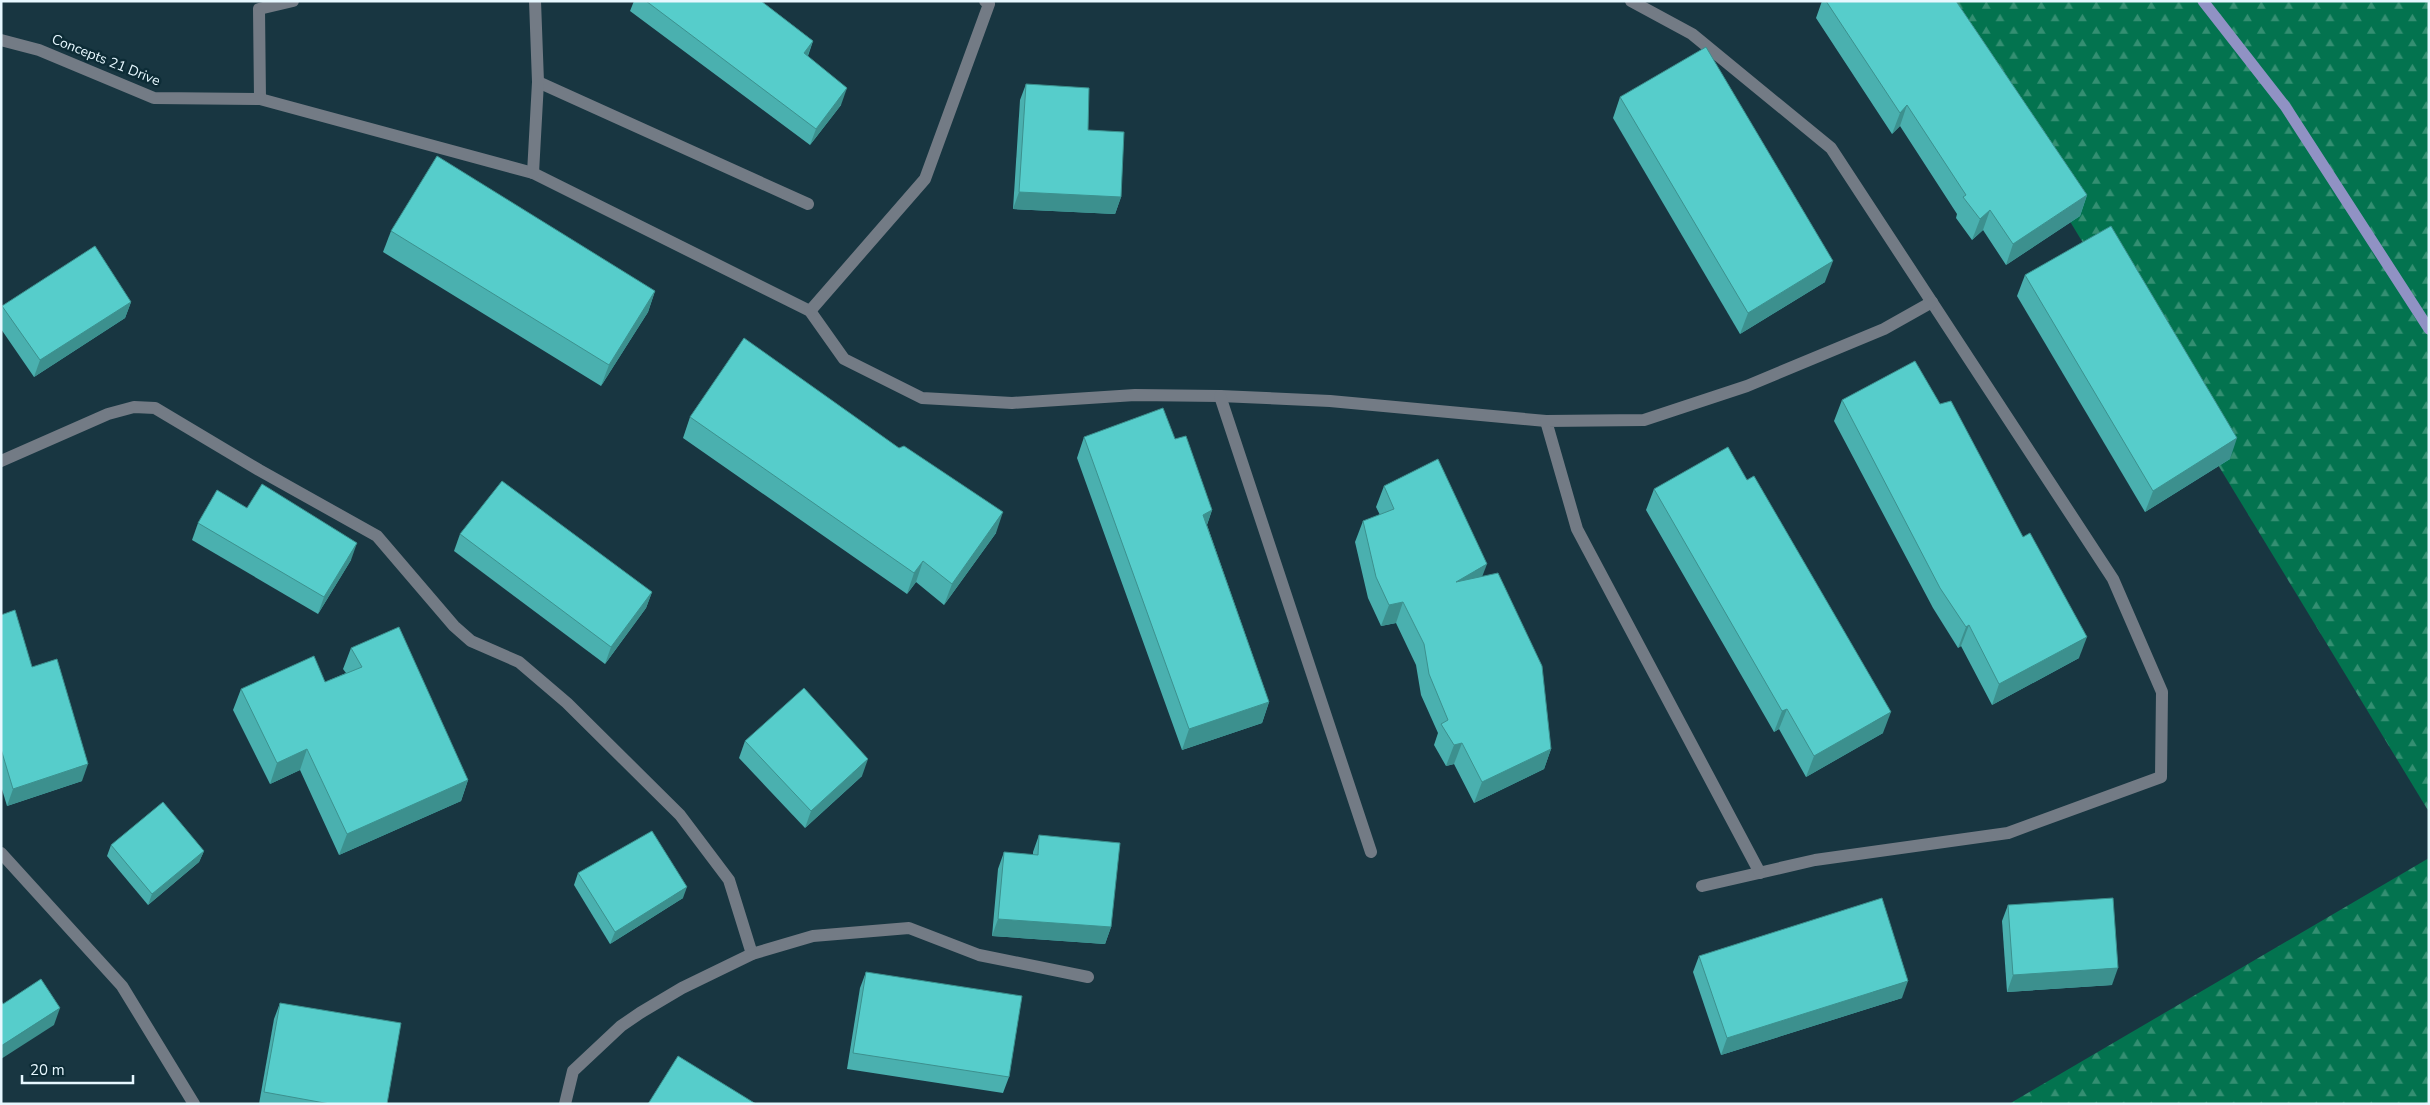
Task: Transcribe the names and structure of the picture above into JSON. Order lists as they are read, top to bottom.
{
  "streets": {
    "street": ["Concepts 21 Drive"]
  },
  "scale_bar": "20 m"
}
